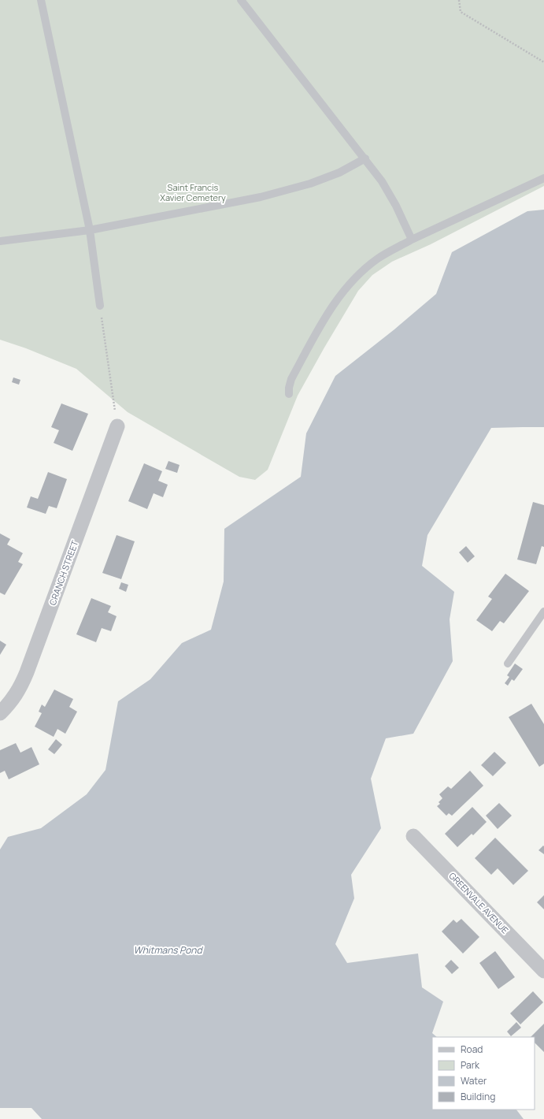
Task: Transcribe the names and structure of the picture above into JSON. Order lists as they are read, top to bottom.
{
  "streets": {
    "street": ["CRANCH STREET", "GREENVALE AVENUE"]
  },
  "water": ["Whitmans Pond"],
  "parks": ["Saint Francis Xavier Cemetery"],
  "legend": [
    "Road",
    "Park",
    "Water",
    "Building"
  ]
}
